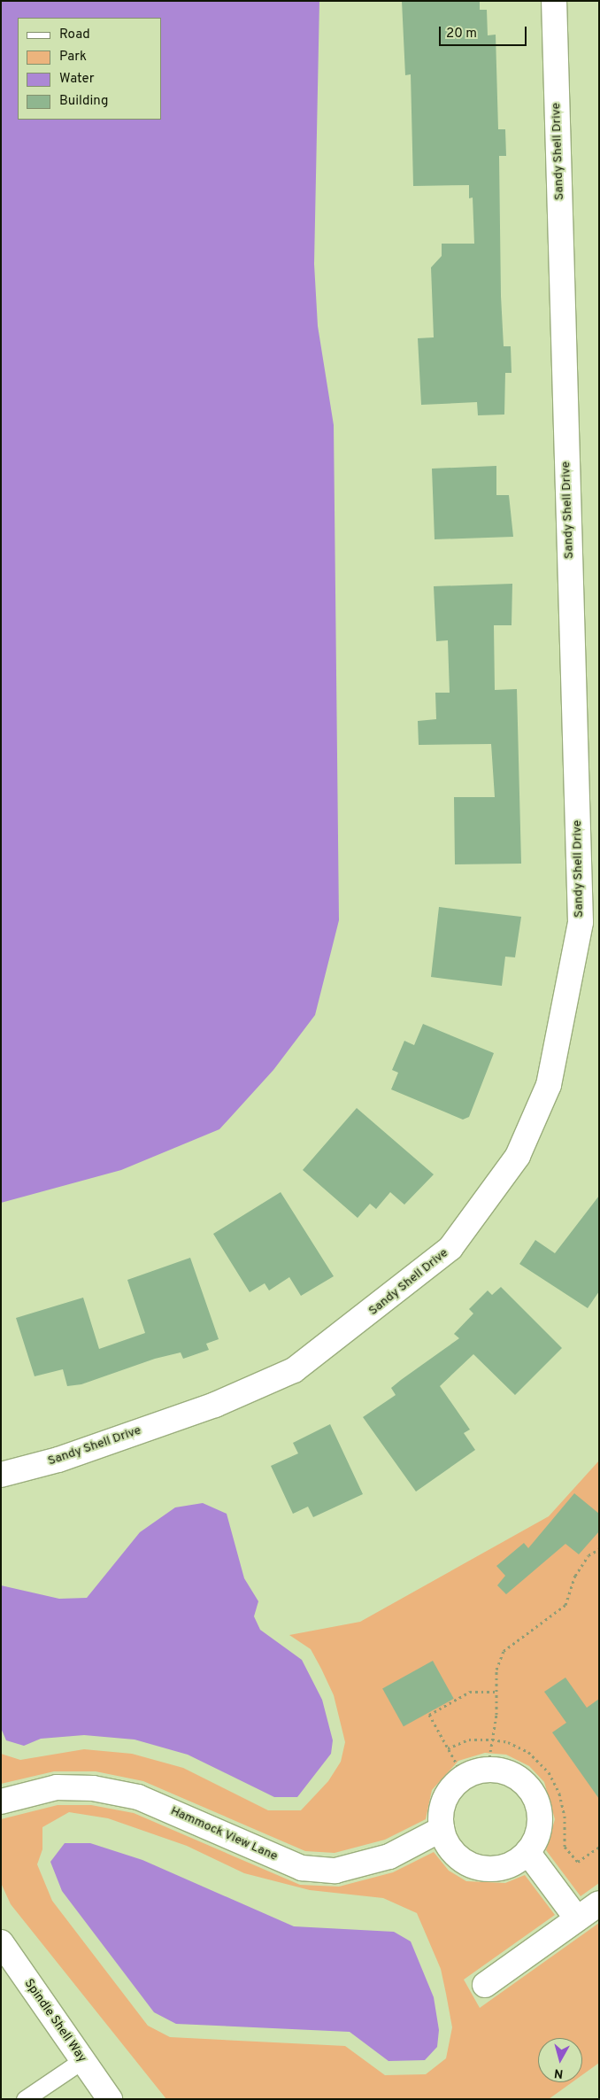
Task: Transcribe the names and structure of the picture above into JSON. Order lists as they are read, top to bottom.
{
  "streets": {
    "street": ["Sandy Shell Drive", "Hammock View Lane", "Spindle Shell Way"]
  },
  "legend": [
    "Road",
    "Park",
    "Water",
    "Building"
  ],
  "scale_bar": "20 m",
  "north": "bottom"
}
